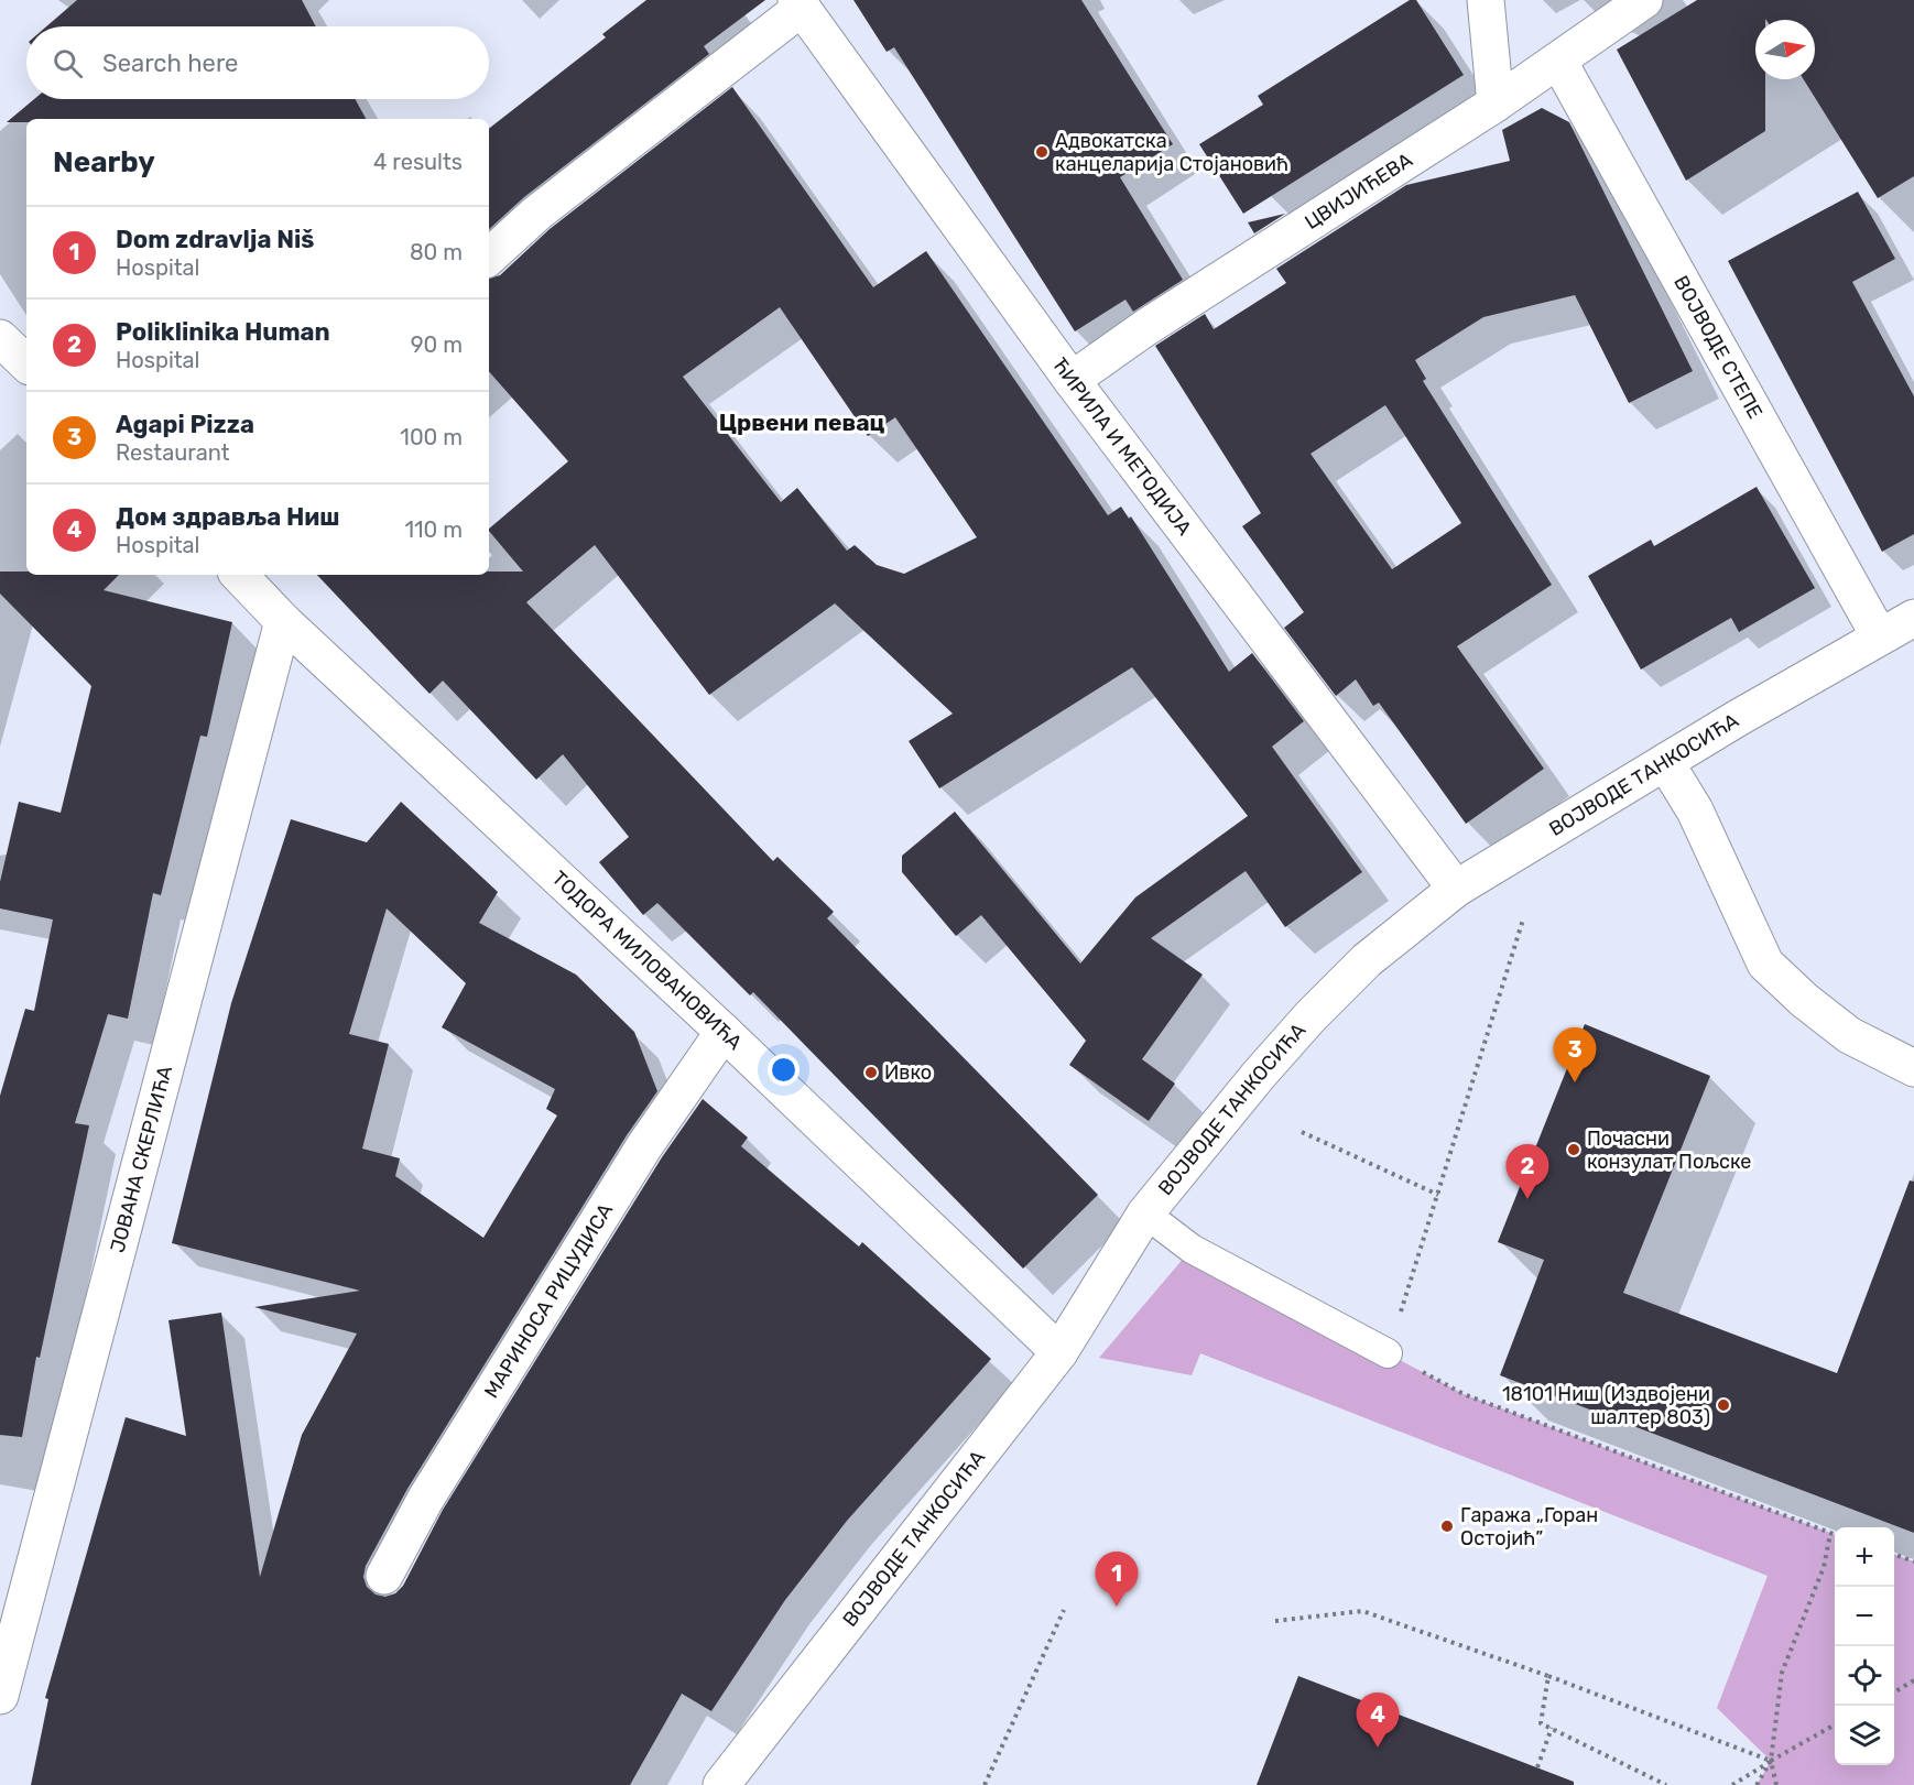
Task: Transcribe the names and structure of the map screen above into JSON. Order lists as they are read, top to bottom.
{
  "streets": {
    "street": [
      "ЦВИЈИЋЕВА",
      "ВОЈВОДЕ СТЕПЕ",
      "ЋИРИЛА И МЕТОДИЈА",
      "ВОЈВОДЕ ТАНКОСИЋА",
      "ТОДОРА МИЛОВАНОВИЋА",
      "ЈОВАНА СКЕРЛИЋА",
      "МАРИНОСА РИЦУДИСА"
    ]
  },
  "crossings": [
    ["ЦВИЈИЋЕВА", "ВОЈВОДЕ СТЕПЕ"],
    ["ЦВИЈИЋЕВА", "ЋИРИЛА И МЕТОДИЈА"],
    ["ВОЈВОДЕ СТЕПЕ", "ВОЈВОДЕ ТАНКОСИЋА"],
    ["ЋИРИЛА И МЕТОДИЈА", "ВОЈВОДЕ ТАНКОСИЋА"],
    ["ВОЈВОДЕ ТАНКОСИЋА", "ТОДОРА МИЛОВАНОВИЋА"],
    ["ТОДОРА МИЛОВАНОВИЋА", "ЈОВАНА СКЕРЛИЋА"],
    ["ТОДОРА МИЛОВАНОВИЋА", "МАРИНОСА РИЦУДИСА"]
  ],
  "districts": ["Црвени певац"],
  "places": [
    "Адвокатска канцеларија Стојановић",
    "Ивко",
    "Почасни конзулат Пољске",
    "18101 Ниш (Издвојени шалтер 803)",
    "Гаража „Горан Остојић”"
  ],
  "north": "right",
  "page": {
    "search": "Search here",
    "heading": ["Nearby", "4 results"],
    "list": [
      {
        "mark": "1",
        "name": "Dom zdravlja Niš",
        "note": "Hospital",
        "value": "80 m"
      },
      {
        "mark": "2",
        "name": "Poliklinika Human",
        "note": "Hospital",
        "value": "90 m"
      },
      {
        "mark": "3",
        "name": "Agapi Pizza",
        "note": "Restaurant",
        "value": "100 m"
      },
      {
        "mark": "4",
        "name": "Дом здравља Ниш",
        "note": "Hospital",
        "value": "110 m"
      }
    ],
    "pins": [
      "3",
      "2",
      "1",
      "4"
    ],
    "map_buttons": ["+", "−"]
  }
}
